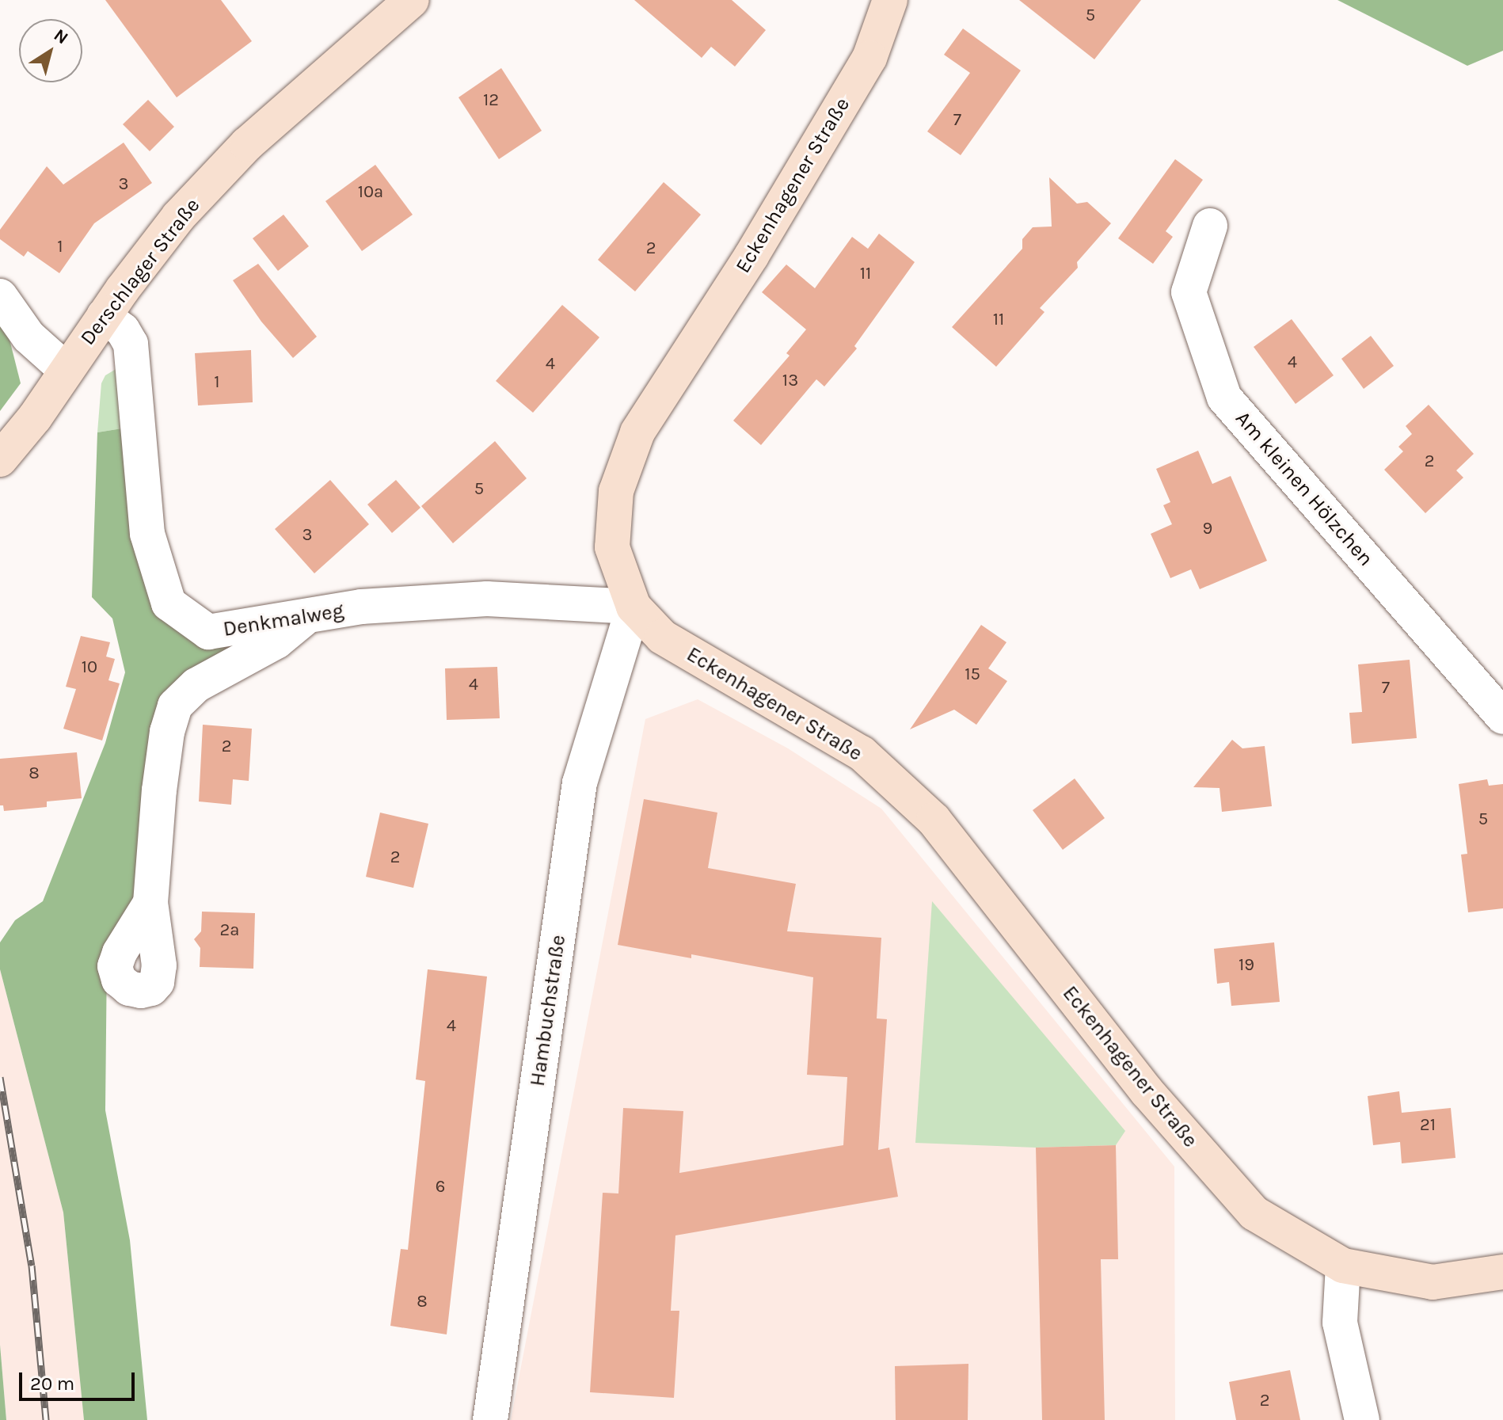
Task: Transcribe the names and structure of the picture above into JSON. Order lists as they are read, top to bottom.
{
  "streets": {
    "main road": ["Eckenhagener Straße", "Derschlager Straße"],
    "street": ["Am kleinen Hölzchen", "Denkmalweg", "Hambuchstraße"]
  },
  "crossings": [
    ["Eckenhagener Straße", "Denkmalweg"],
    ["Eckenhagener Straße", "Hambuchstraße"],
    ["Derschlager Straße", "Denkmalweg"],
    ["Denkmalweg", "Hambuchstraße"]
  ],
  "house_numbers": [
    "5",
    "12",
    "7",
    "3",
    "10a",
    "1",
    "2",
    "11",
    "11",
    "4",
    "4",
    "13",
    "1",
    "2",
    "5",
    "9",
    "3",
    "10",
    "15",
    "4",
    "7",
    "2",
    "8",
    "5",
    "2",
    "2a",
    "19",
    "4",
    "21",
    "6",
    "8",
    "2"
  ],
  "scale_bar": "20 m",
  "north": "top right"
}
